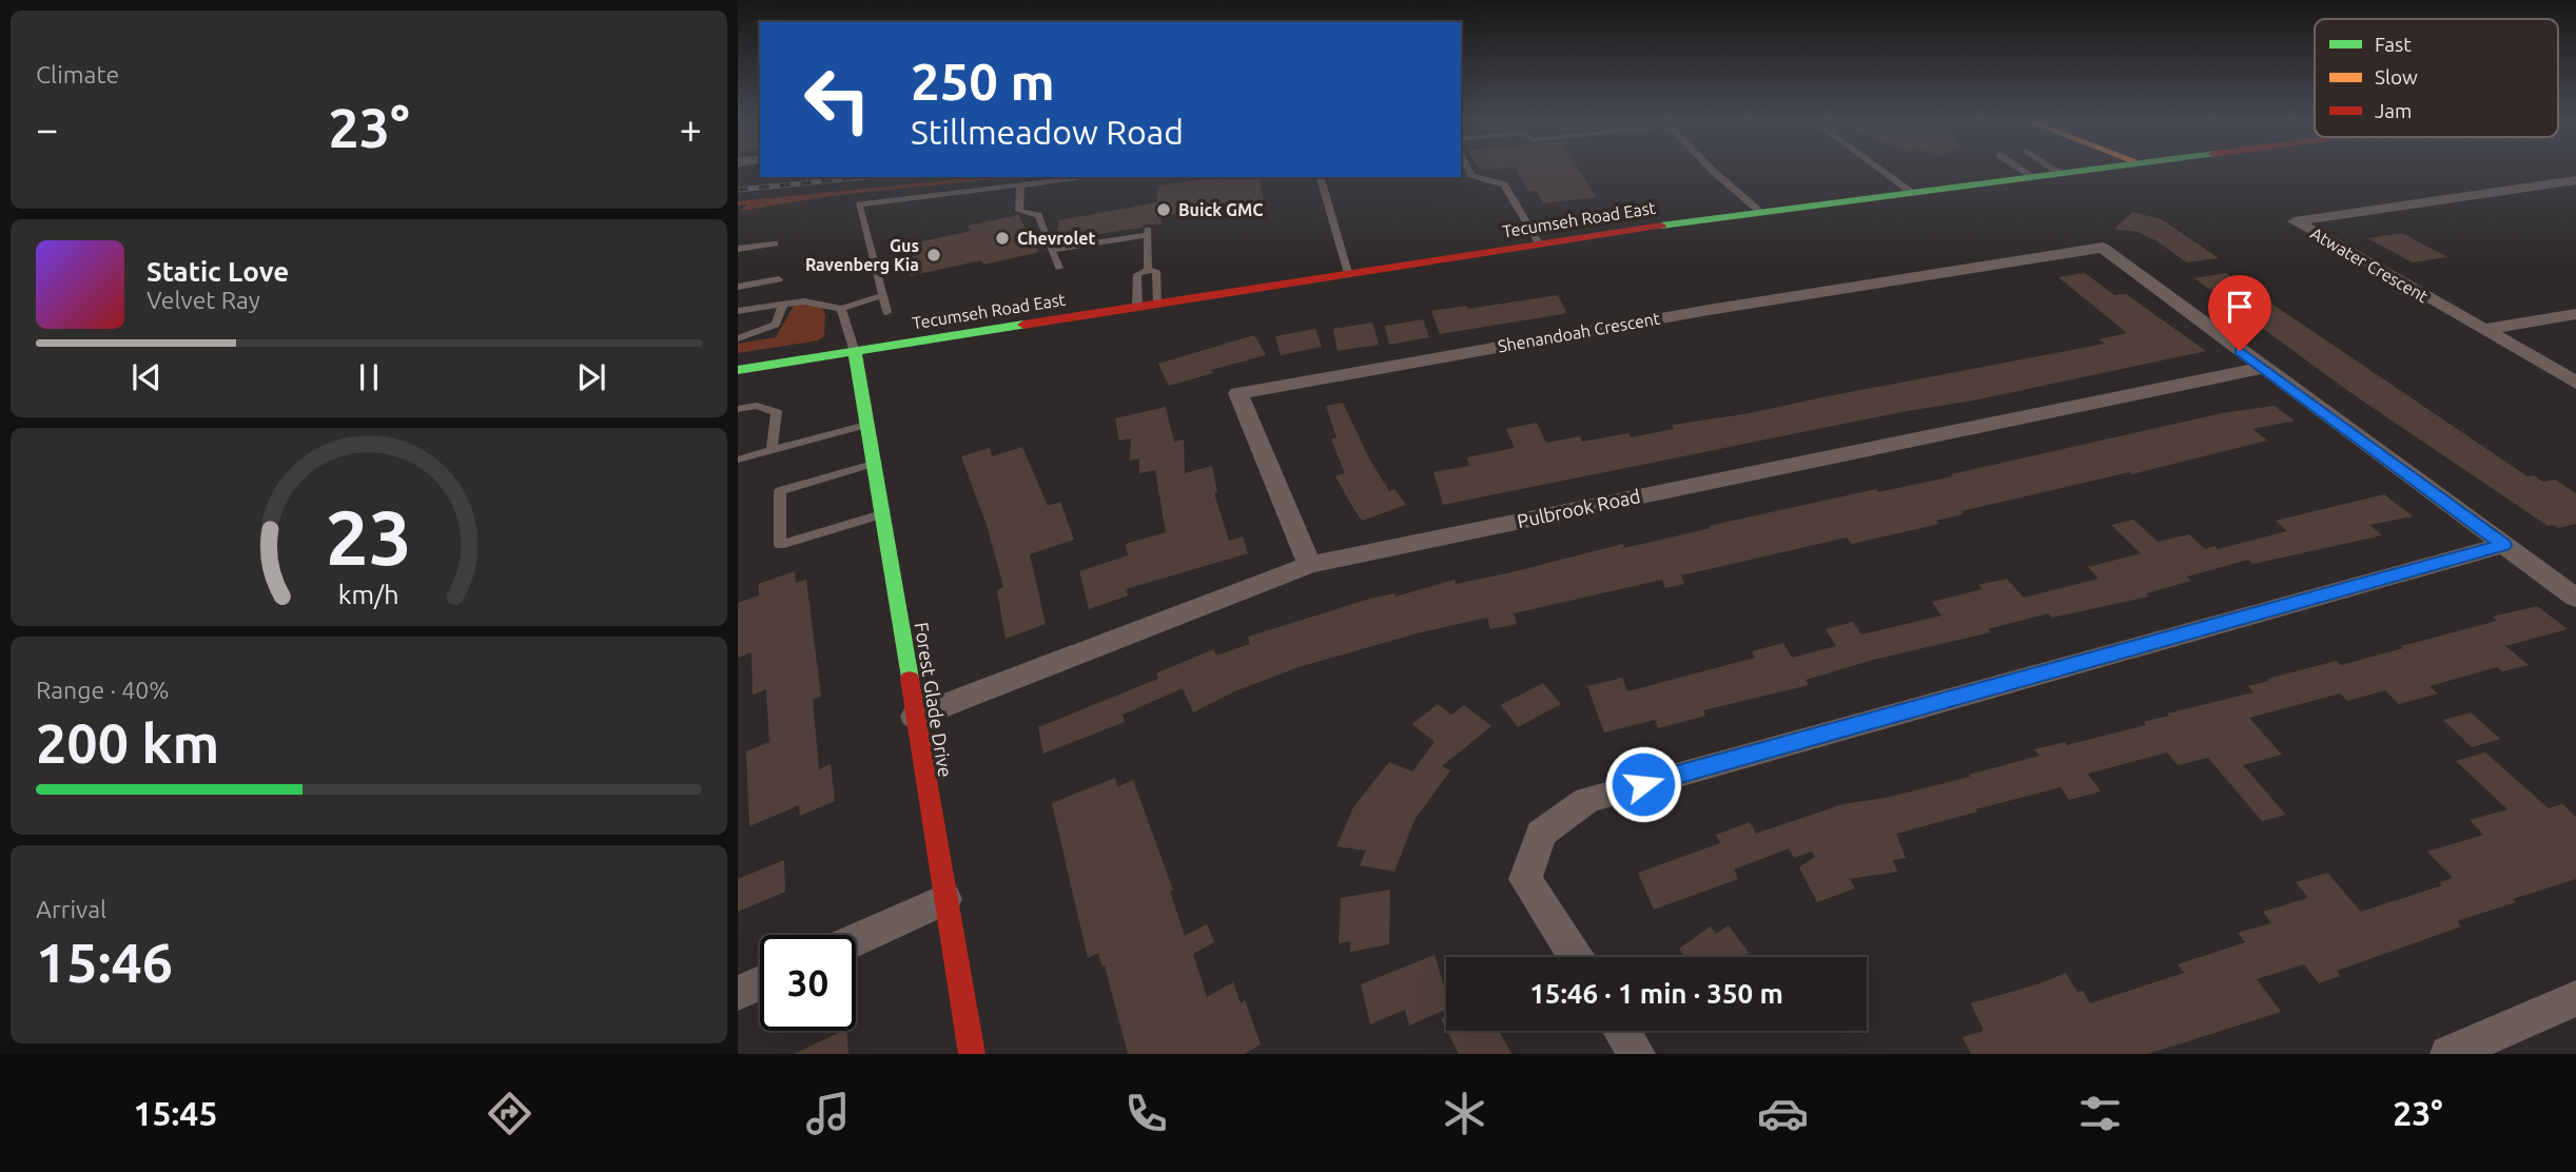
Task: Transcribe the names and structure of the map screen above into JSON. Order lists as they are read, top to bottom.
{
  "streets": {
    "main road": ["Tecumseh Road East", "Forest Glade Drive"],
    "street": ["Atwater Crescent", "Shenandoah Crescent", "Pulbrook Road"]
  },
  "crossings": [
    ["Tecumseh Road East", "Forest Glade Drive"],
    ["Shenandoah Crescent", "Pulbrook Road"],
    ["Pulbrook Road", "Forest Glade Drive"]
  ],
  "places": ["Buick GMC", "Chevrolet", "Gus Ravenberg Kia"],
  "legend": ["Fast", "Slow", "Jam"],
  "page": {
    "tile": [
      "Climate",
      ["Range · 40%", "200 km"],
      ["Arrival", "15:46"]
    ],
    "turn": ["250 m", "Stillmeadow Road"],
    "heat": ["−", "23°", "+"],
    "song": ["Static Love", "Velvet Ray"],
    "limit": "30",
    "trip": "15:46 · 1 min · 350 m",
    "tabs": ["15:45", "23°"],
    "gauge": ["23", "km/h"]
  }
}
